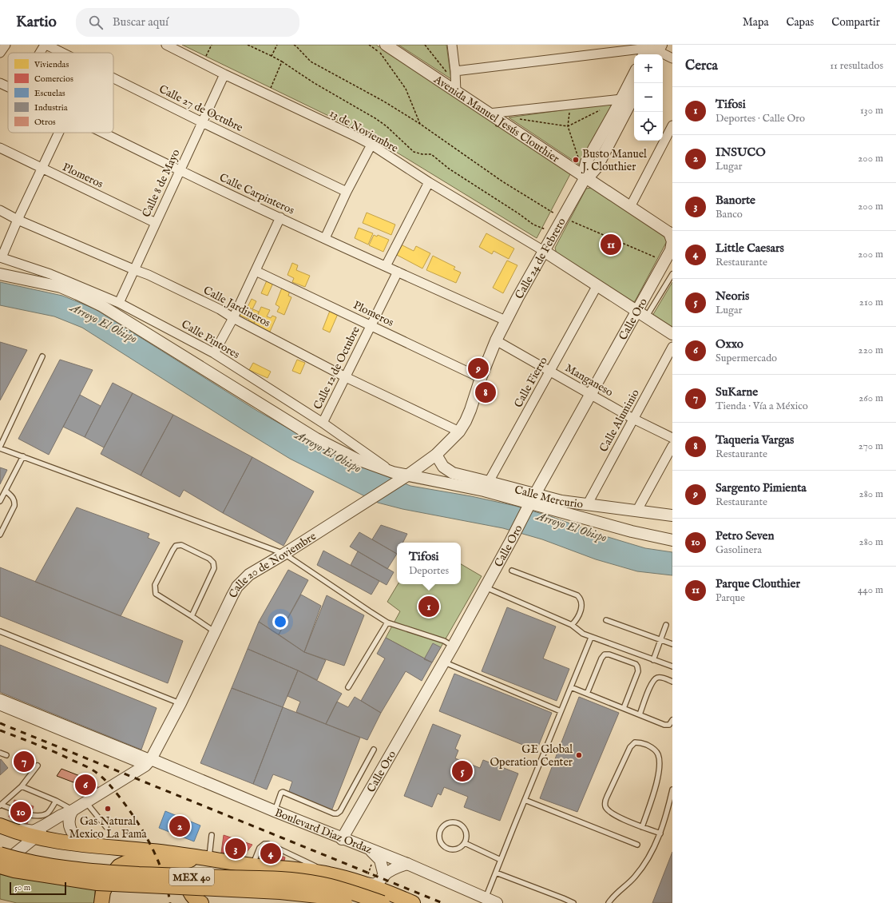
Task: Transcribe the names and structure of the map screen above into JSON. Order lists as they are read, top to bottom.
{
  "streets": {
    "main road": ["MEX 40"],
    "street": [
      "Calle 27 de Octubre",
      "Avenida Manuel Jesús Clouthier",
      "13 de Noviembre",
      "Plomeros",
      "Calle 8 de Mayo",
      "Calle Carpinteros",
      "Calle 24 de Febrero",
      "Calle Jardineros",
      "Calle Oro",
      "Calle Pintores",
      "Calle 12 de Octubre",
      "Manganeso",
      "Calle Fierro",
      "Calle Aluminio",
      "Calle Mercurio",
      "Calle 20 de Noviembre",
      "Boulevard Diaz Ordaz"
    ]
  },
  "crossings": [
    ["Calle 27 de Octubre", "Calle 8 de Mayo"],
    ["Avenida Manuel Jesús Clouthier", "Calle 24 de Febrero"],
    ["13 de Noviembre", "Calle 8 de Mayo"],
    ["13 de Noviembre", "Calle 24 de Febrero"],
    ["Plomeros", "Calle 8 de Mayo"],
    ["Plomeros", "Calle 12 de Octubre"],
    ["Plomeros", "Calle 20 de Noviembre"],
    ["Calle 8 de Mayo", "Calle Carpinteros"],
    ["Calle 8 de Mayo", "Calle Jardineros"],
    ["Calle 8 de Mayo", "Calle Pintores"],
    ["Calle Carpinteros", "Calle 24 de Febrero"],
    ["Calle Carpinteros", "Calle 12 de Octubre"],
    ["Calle 24 de Febrero", "Manganeso"],
    ["Calle 24 de Febrero", "Calle 20 de Noviembre"],
    ["Calle Jardineros", "Calle 12 de Octubre"],
    ["Calle Jardineros", "Calle 20 de Noviembre"],
    ["Calle Oro", "Manganeso"],
    ["Calle Oro", "Calle Mercurio"],
    ["Calle Oro", "Boulevard Diaz Ordaz"],
    ["Calle Pintores", "Calle 12 de Octubre"],
    ["Manganeso", "Calle Fierro"],
    ["Manganeso", "Calle Aluminio"],
    ["Manganeso", "Calle 20 de Noviembre"],
    ["Calle Fierro", "Calle Mercurio"],
    ["Calle Aluminio", "Calle Mercurio"],
    ["Calle Mercurio", "Calle 20 de Noviembre"],
    ["Calle 20 de Noviembre", "Boulevard Diaz Ordaz"]
  ],
  "water": ["Arroyo El Obispo"],
  "places": ["Busto Manuel J. Clouthier", "GE Global Operation Center", "Gas Natural Mexico La Fama"],
  "legend": [
    "Viviendas",
    "Comercios",
    "Escuelas",
    "Industria",
    "Otros"
  ],
  "scale_bar": "50 m",
  "page": {
    "header": "Kartio",
    "search": "Buscar aquí",
    "nav": ["Mapa", "Capas", "Compartir"],
    "heading": ["Cerca", "11 resultados"],
    "map_buttons": ["+", "−"],
    "list": [
      {
        "mark": "1",
        "name": "Tifosi",
        "note": "Deportes · Calle Oro",
        "value": "130 m"
      },
      {
        "mark": "2",
        "name": "INSUCO",
        "note": "Lugar",
        "value": "200 m"
      },
      {
        "mark": "3",
        "name": "Banorte",
        "note": "Banco",
        "value": "200 m"
      },
      {
        "mark": "4",
        "name": "Little Caesars",
        "note": "Restaurante",
        "value": "200 m"
      },
      {
        "mark": "5",
        "name": "Neoris",
        "note": "Lugar",
        "value": "210 m"
      },
      {
        "mark": "6",
        "name": "Oxxo",
        "note": "Supermercado",
        "value": "220 m"
      },
      {
        "mark": "7",
        "name": "SuKarne",
        "note": "Tienda · Vía a México",
        "value": "260 m"
      },
      {
        "mark": "8",
        "name": "Taqueria Vargas",
        "note": "Restaurante",
        "value": "270 m"
      },
      {
        "mark": "9",
        "name": "Sargento Pimienta",
        "note": "Restaurante",
        "value": "280 m"
      },
      {
        "mark": "10",
        "name": "Petro Seven",
        "note": "Gasolinera",
        "value": "280 m"
      },
      {
        "mark": "11",
        "name": "Parque Clouthier",
        "note": "Parque",
        "value": "440 m"
      }
    ],
    "pins": [
      "11",
      "9",
      "8",
      "1",
      "7",
      "5",
      "6",
      "10",
      "2",
      "3",
      "4"
    ],
    "popup": ["Tifosi", "Deportes"],
    "scale": "50 m"
  }
}
